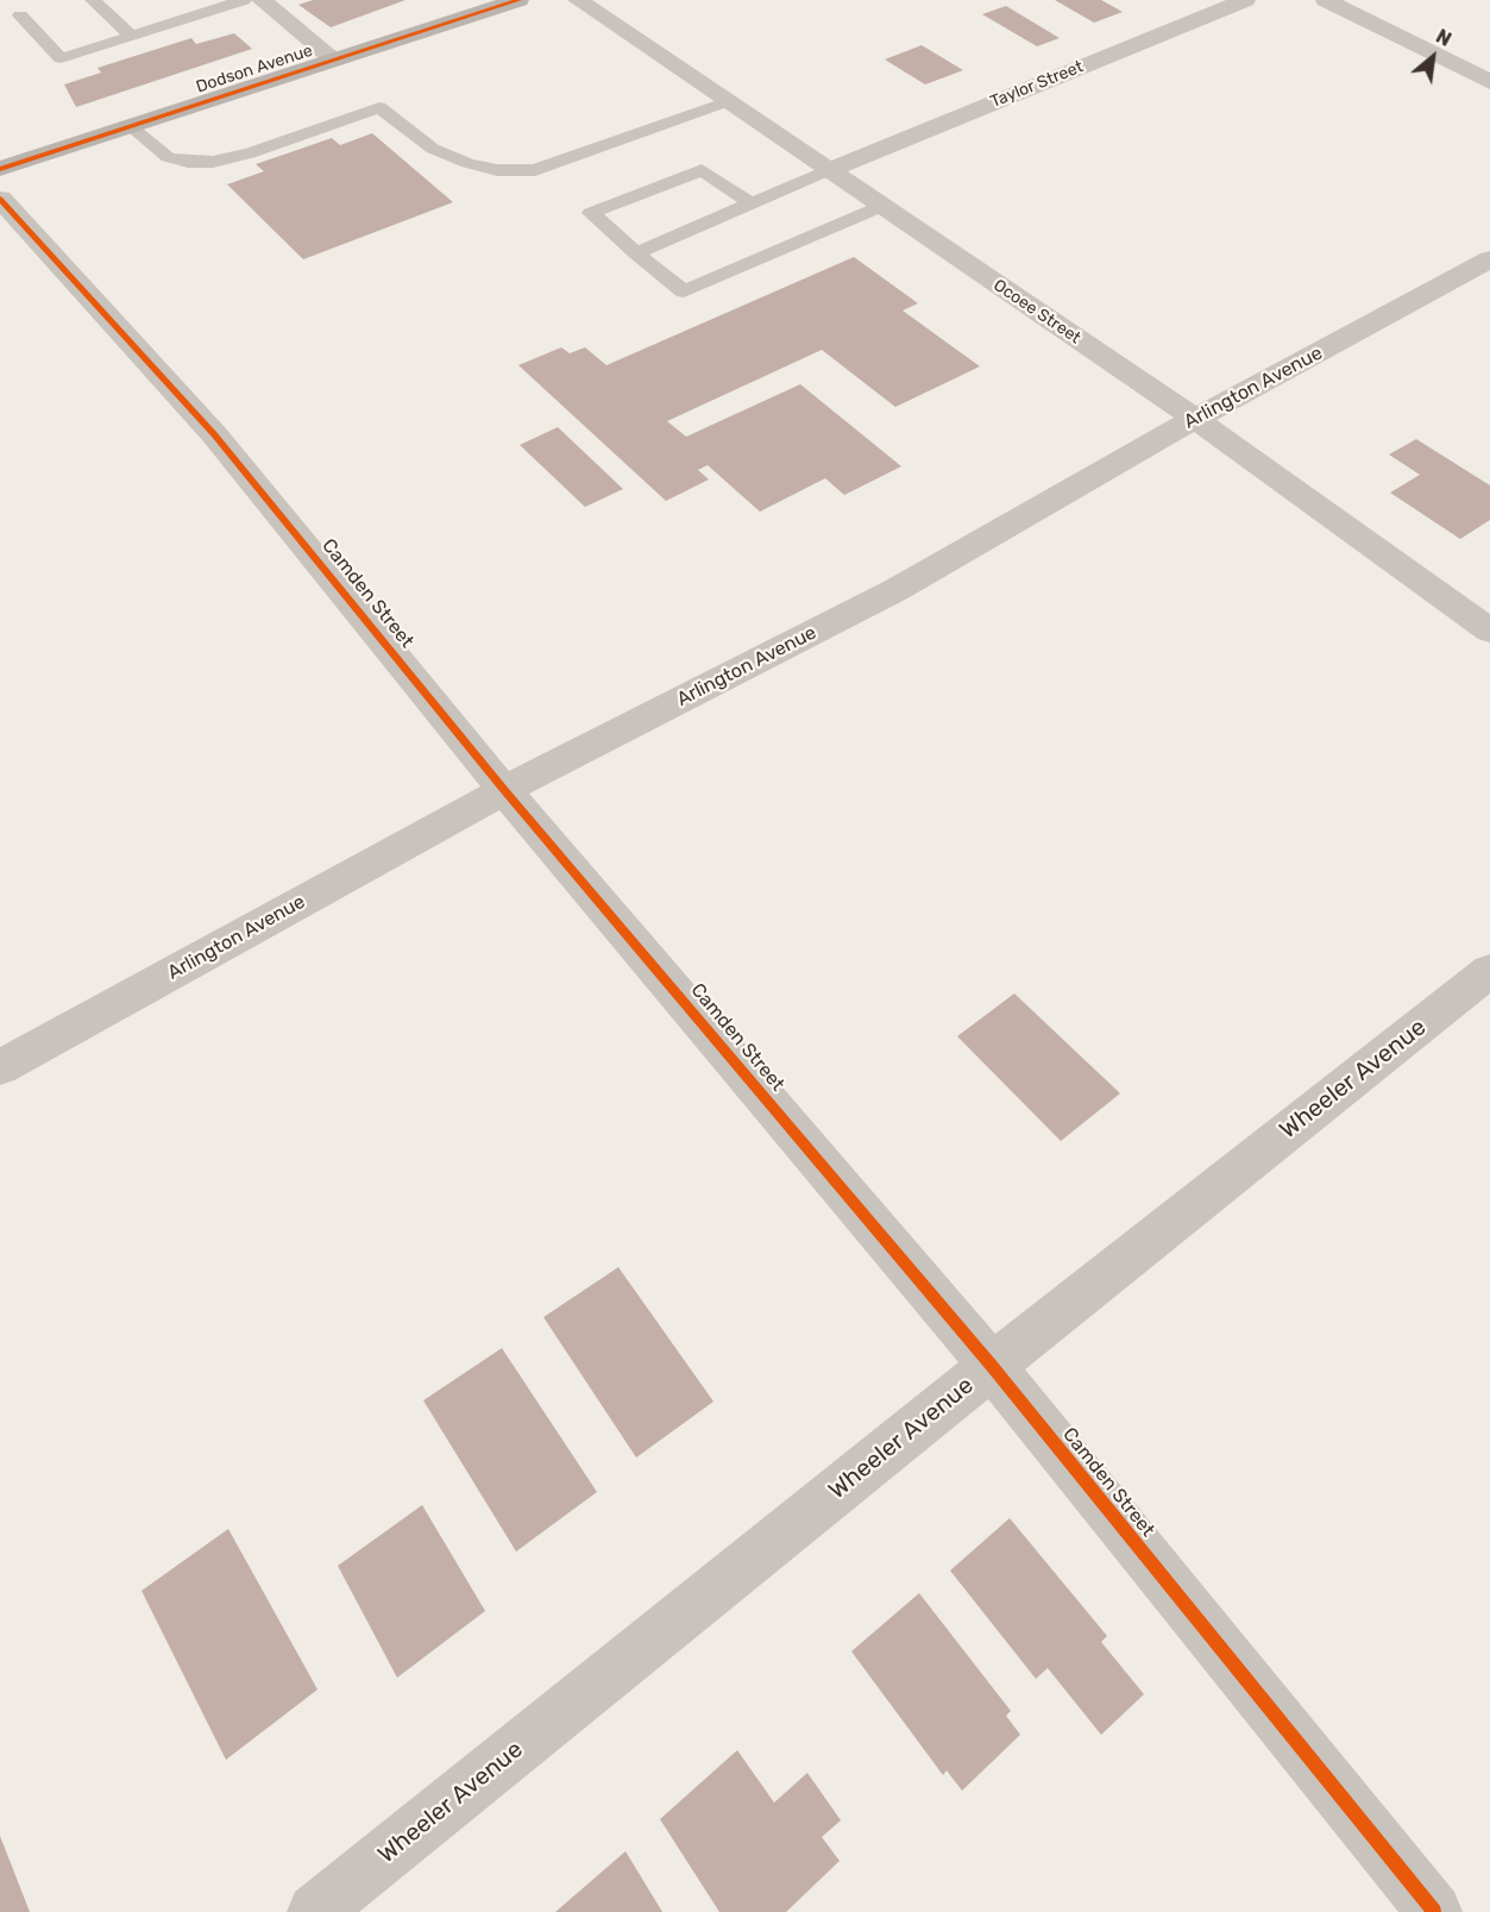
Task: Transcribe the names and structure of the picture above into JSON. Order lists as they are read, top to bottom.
{
  "streets": {
    "main road": ["Dodson Avenue"],
    "street": [
      "Taylor Street",
      "Ocoee Street",
      "Arlington Avenue",
      "Camden Street",
      "Wheeler Avenue"
    ]
  },
  "crossings": [
    ["Taylor Street", "Ocoee Street"],
    ["Ocoee Street", "Arlington Avenue"],
    ["Arlington Avenue", "Camden Street"],
    ["Camden Street", "Wheeler Avenue"]
  ],
  "north": "top right"
}
